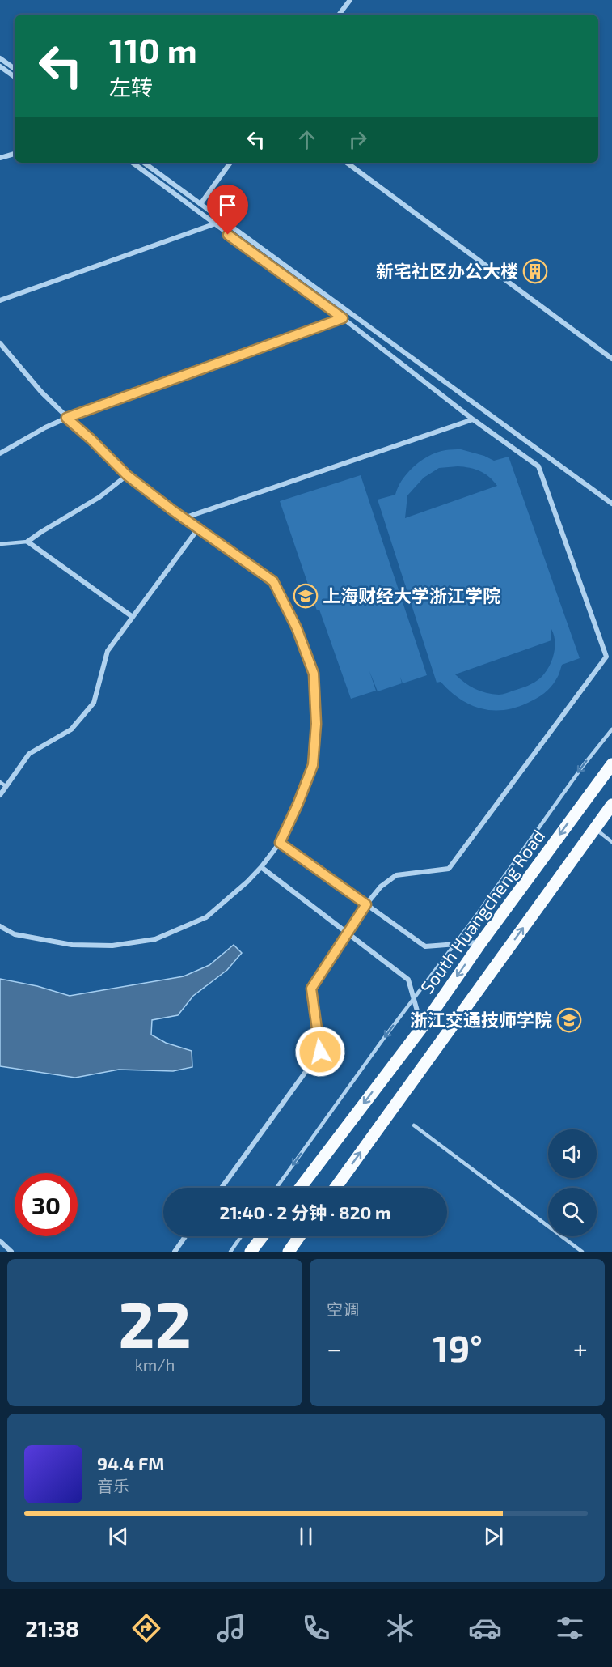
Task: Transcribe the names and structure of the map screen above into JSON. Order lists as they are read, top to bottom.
{
  "streets": {
    "main road": ["South Huangcheng Road"]
  },
  "places": {
    "building": ["新宅社区办公大楼"],
    "school or university": ["上海财经大学浙江学院", "浙江交通技师学院"]
  },
  "page": {
    "turn": ["110 m", "左转"],
    "limit": "30",
    "trip": "21:40 · 2 分钟 · 820 m",
    "tile": [
      ["22", "km/h"],
      "空调"
    ],
    "heat": ["−", "19°", "+"],
    "song": ["94.4 FM", "音乐"],
    "tabs": "21:38"
  }
}
